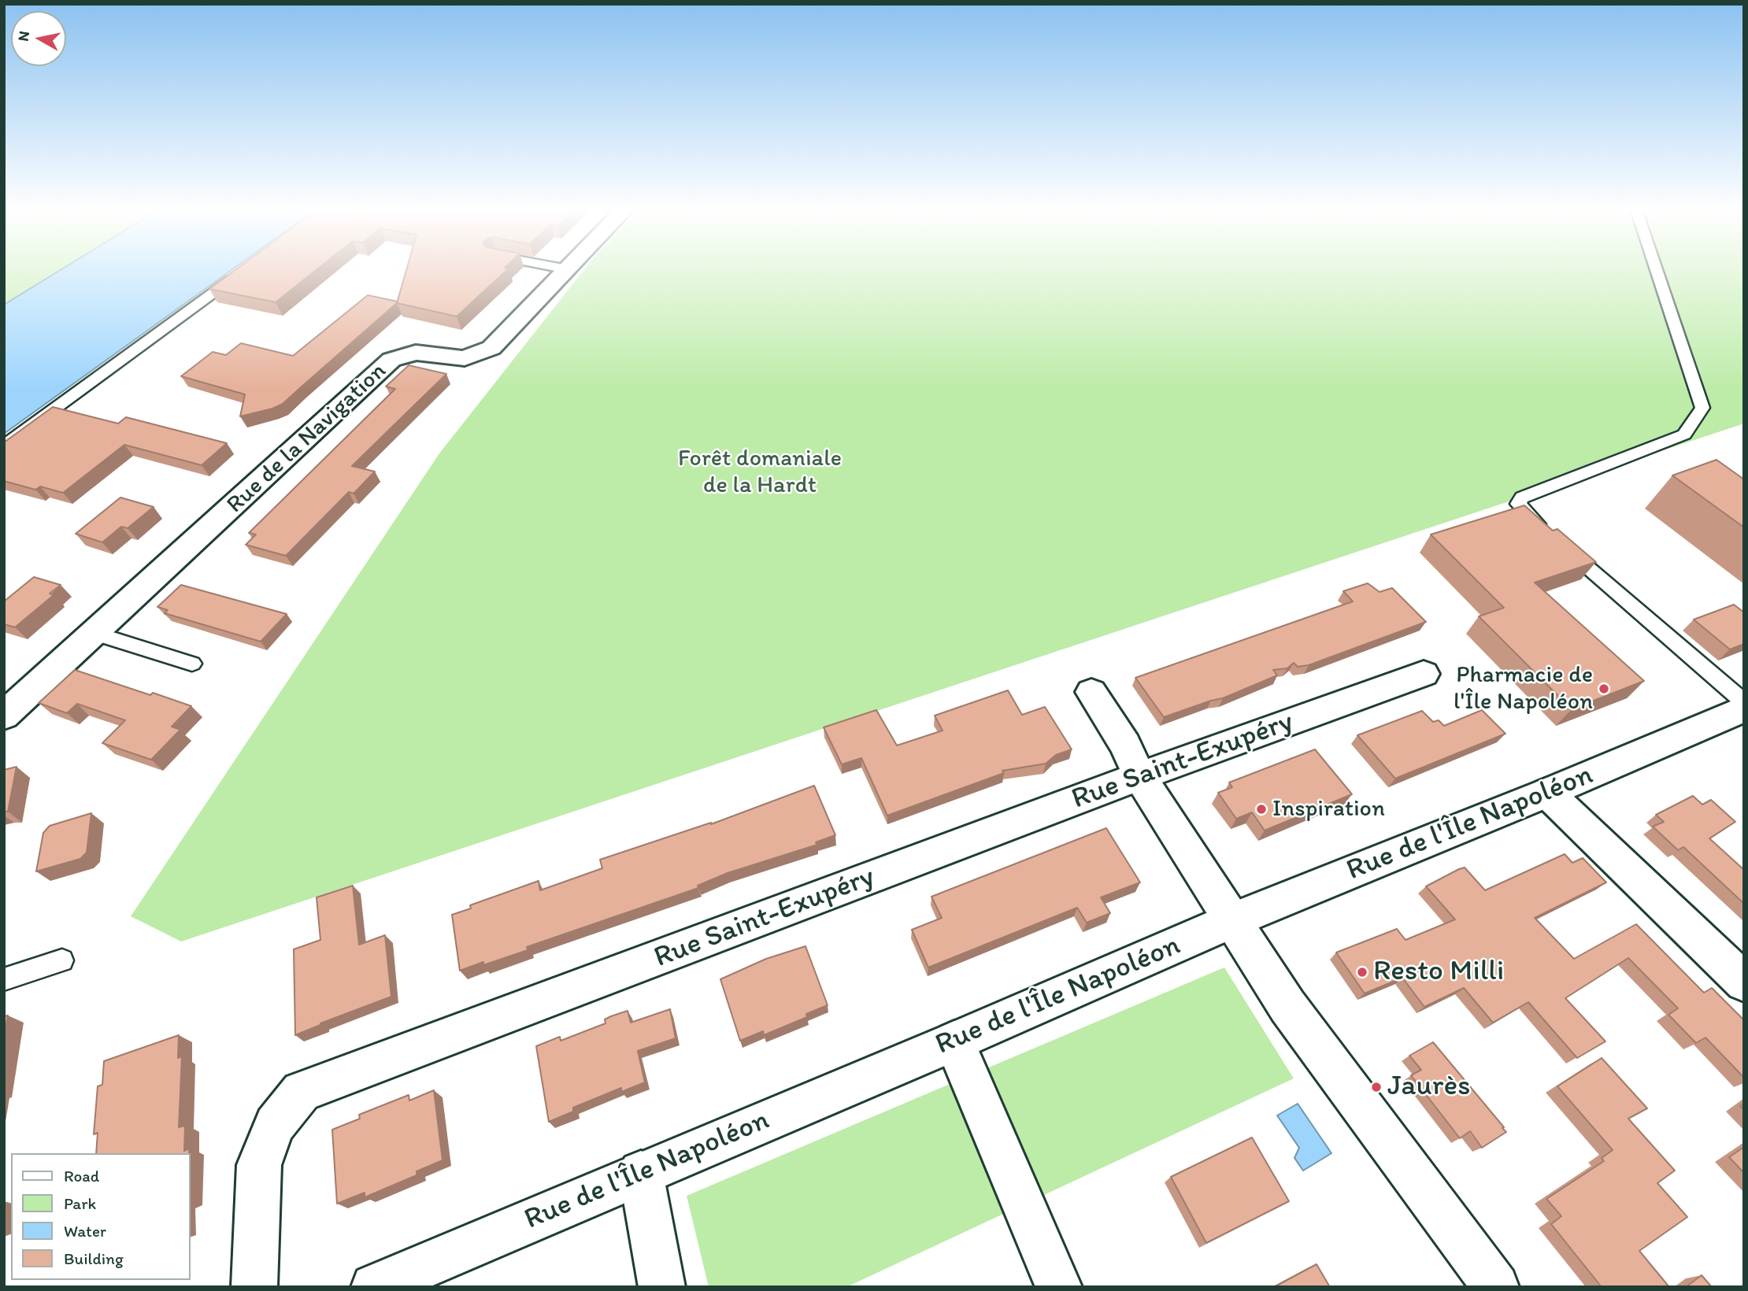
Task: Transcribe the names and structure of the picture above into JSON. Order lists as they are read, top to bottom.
{
  "streets": {
    "street": ["Rue de la Navigation", "Rue Saint-Exupéry", "Rue de l'Île Napoléon"]
  },
  "parks": ["Forêt domaniale de la Hardt"],
  "places": [
    "Pharmacie de l'Île Napoléon",
    "Inspiration",
    "Resto Milli",
    "Jaurès"
  ],
  "legend": [
    "Road",
    "Park",
    "Water",
    "Building"
  ],
  "north": "left"
}
